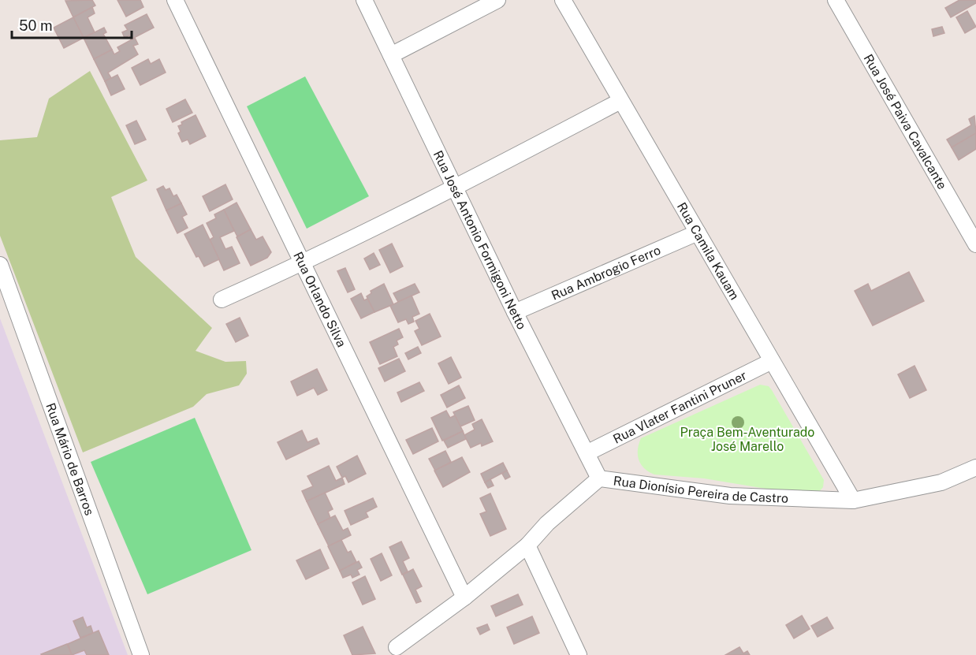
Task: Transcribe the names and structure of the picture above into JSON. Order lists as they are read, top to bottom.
{
  "streets": {
    "street": [
      "Rua José Paiva Cavalcante",
      "Rua José Antonio Formigoni Netto",
      "Rua Camila Kauam",
      "Rua Ambrogio Ferro",
      "Rua Orlando Silva",
      "Rua Vlater Fantini Pruner",
      "Rua Mário de Barros",
      "Rua Dionísio Pereira de Castro"
    ]
  },
  "crossings": [
    ["Rua José Antonio Formigoni Netto", "Rua Ambrogio Ferro"],
    ["Rua José Antonio Formigoni Netto", "Rua Vlater Fantini Pruner"],
    ["Rua José Antonio Formigoni Netto", "Rua Dionísio Pereira de Castro"],
    ["Rua Camila Kauam", "Rua Ambrogio Ferro"],
    ["Rua Camila Kauam", "Rua Vlater Fantini Pruner"],
    ["Rua Camila Kauam", "Rua Dionísio Pereira de Castro"],
    ["Rua Orlando Silva", "Rua Dionísio Pereira de Castro"]
  ],
  "parks": ["Praça Bem-Aventurado José Marello"],
  "scale_bar": "50 m"
}
